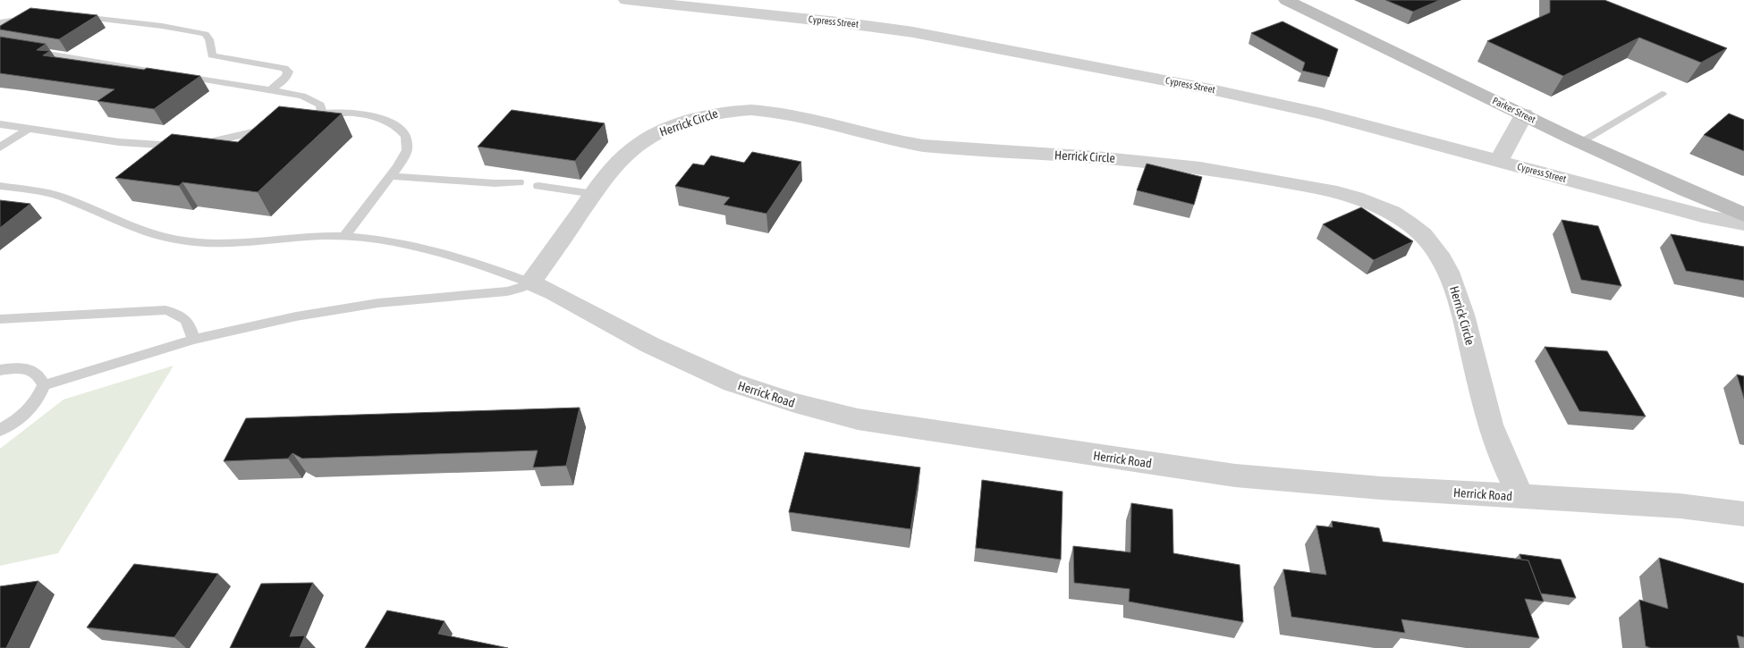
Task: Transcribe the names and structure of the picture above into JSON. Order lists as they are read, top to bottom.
{
  "streets": {
    "main road": ["Parker Street"],
    "street": ["Cypress Street", "Herrick Circle", "Herrick Road"]
  },
  "crossings": [
    ["Herrick Circle", "Herrick Road"]
  ]
}
